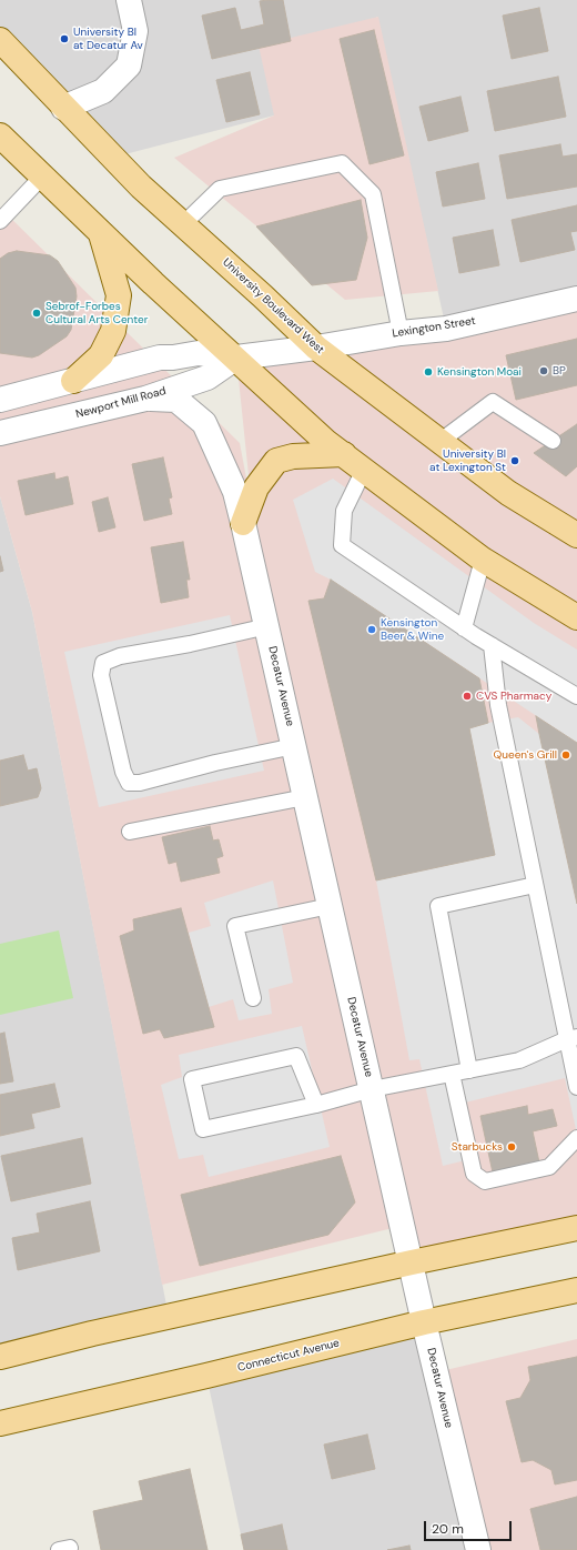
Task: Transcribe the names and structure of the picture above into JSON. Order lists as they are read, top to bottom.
{
  "streets": {
    "main road": ["University Boulevard West", "Connecticut Avenue"],
    "street": ["Lexington Street", "Newport Mill Road", "Decatur Avenue"]
  },
  "crossings": [
    ["University Boulevard West", "Lexington Street"],
    ["University Boulevard West", "Newport Mill Road"],
    ["Lexington Street", "Newport Mill Road"],
    ["Newport Mill Road", "Decatur Avenue"],
    ["Decatur Avenue", "Connecticut Avenue"]
  ],
  "places": [
    "University Bl at Decatur Av",
    "Sebrof-Forbes Cultural Arts Center",
    "BP",
    "Kensington Moai",
    "University Bl at Lexington St",
    "Kensington Beer & Wine",
    "CVS Pharmacy",
    "Queen's Grill",
    "Starbucks"
  ],
  "scale_bar": "20 m"
}
